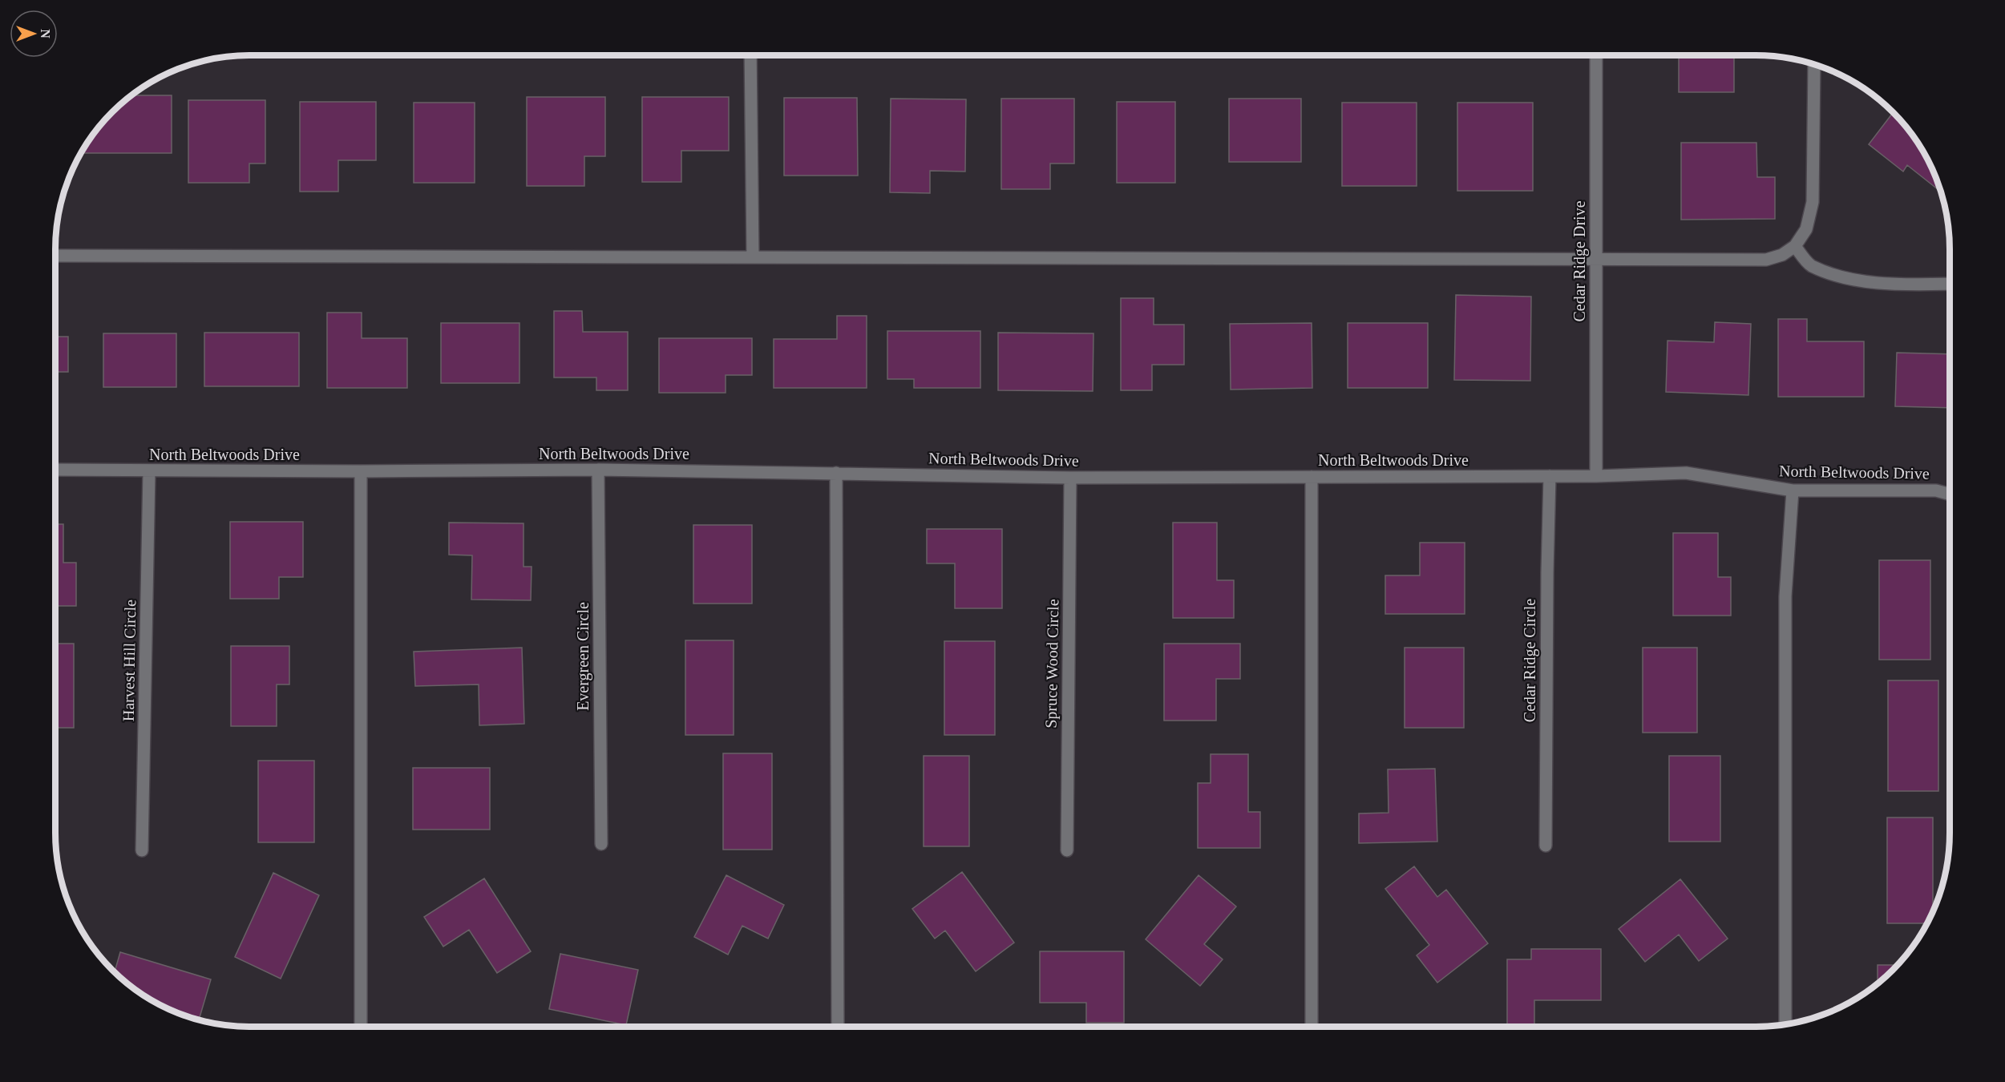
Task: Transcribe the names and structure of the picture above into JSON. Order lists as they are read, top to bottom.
{
  "streets": {
    "street": [
      "Cedar Ridge Drive",
      "North Beltwoods Drive",
      "Evergreen Circle",
      "Harvest Hill Circle",
      "Cedar Ridge Circle",
      "Spruce Wood Circle"
    ]
  },
  "crossings": [
    ["Cedar Ridge Drive", "North Beltwoods Drive"],
    ["North Beltwoods Drive", "Evergreen Circle"],
    ["North Beltwoods Drive", "Harvest Hill Circle"],
    ["North Beltwoods Drive", "Cedar Ridge Circle"],
    ["North Beltwoods Drive", "Spruce Wood Circle"]
  ],
  "north": "right"
}
